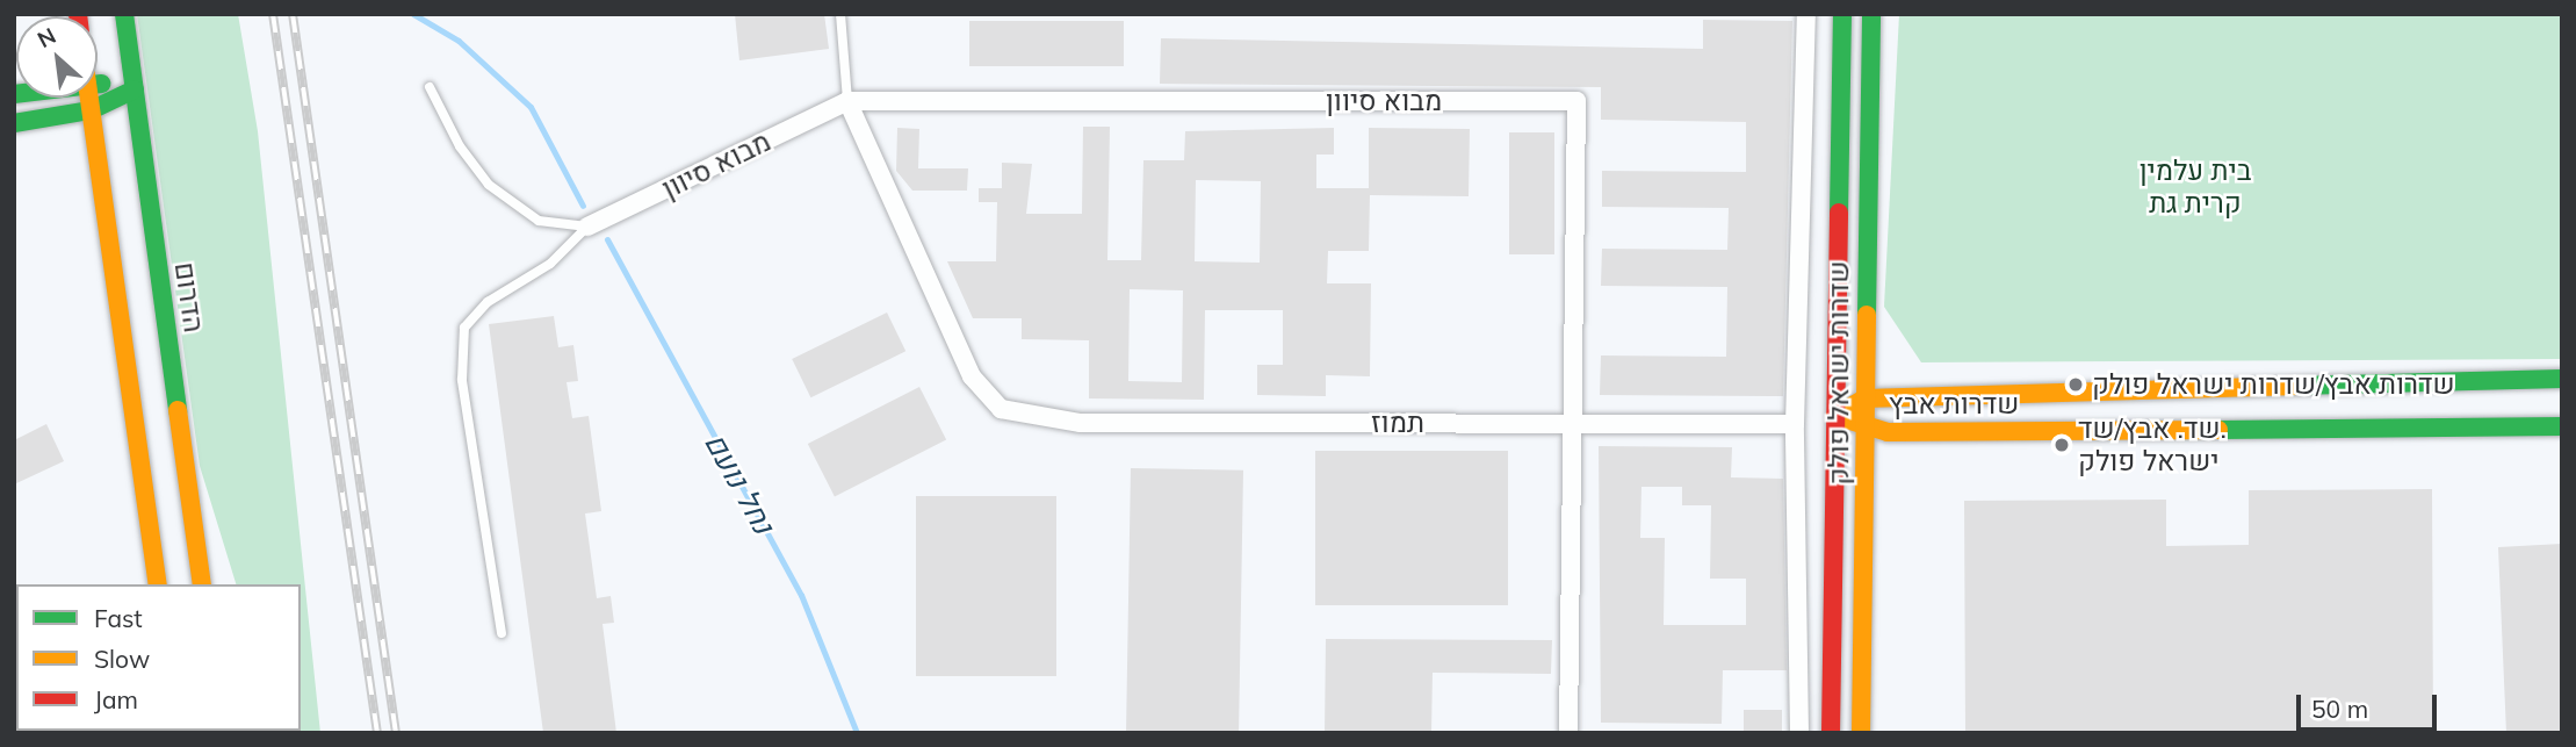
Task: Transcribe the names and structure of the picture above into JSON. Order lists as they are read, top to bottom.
{
  "streets": {
    "street": [
      "מבוא סיוון",
      "הדרום",
      "שדרות ישראל פולק",
      "שדרות אבץ",
      "תמוז"
    ]
  },
  "crossings": [
    ["מבוא סיוון", "תמוז"],
    ["שדרות ישראל פולק", "שדרות אבץ"]
  ],
  "water": ["נחל נועם"],
  "parks": ["בית עלמין קרית גת"],
  "places": ["שדרות אבץ/שדרות ישראל פולק", "שד. אבץ/שד. ישראל פולק"],
  "legend": ["Fast", "Slow", "Jam"],
  "scale_bar": "50 m",
  "north": "top left"
}
